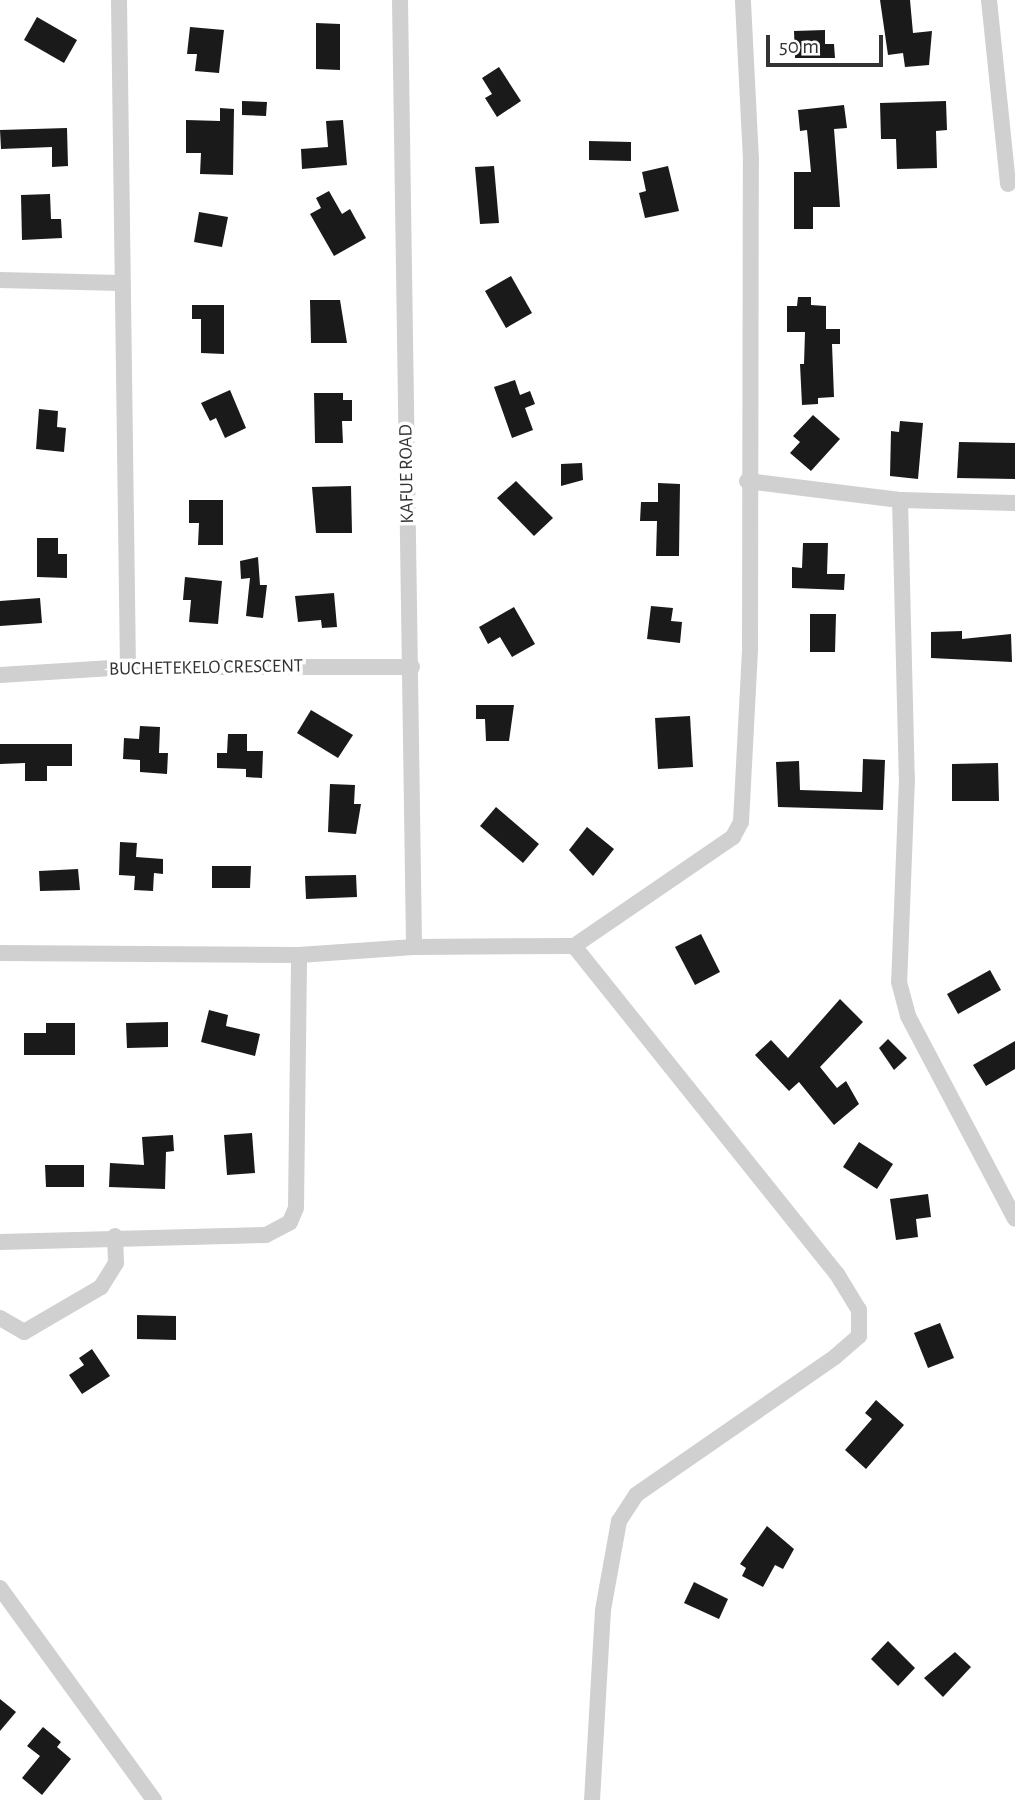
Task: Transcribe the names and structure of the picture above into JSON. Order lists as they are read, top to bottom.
{
  "streets": {
    "street": ["KAFUE ROAD", "BUCHETEKELO CRESCENT"]
  },
  "crossings": [
    ["KAFUE ROAD", "BUCHETEKELO CRESCENT"]
  ],
  "scale_bar": "50 m"
}
